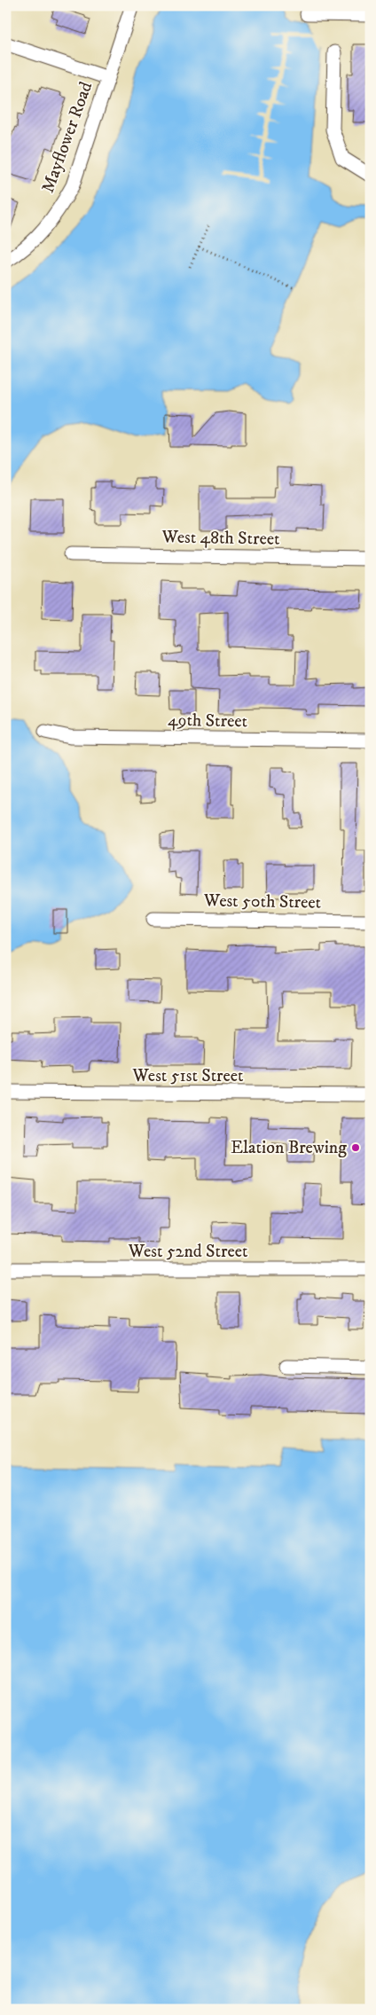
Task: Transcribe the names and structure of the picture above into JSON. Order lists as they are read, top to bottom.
{
  "streets": {
    "street": [
      "Mayflower Road",
      "West 48th Street",
      "49th Street",
      "West 50th Street",
      "West 51st Street",
      "West 52nd Street"
    ]
  },
  "places": ["Elation Brewing"]
}
